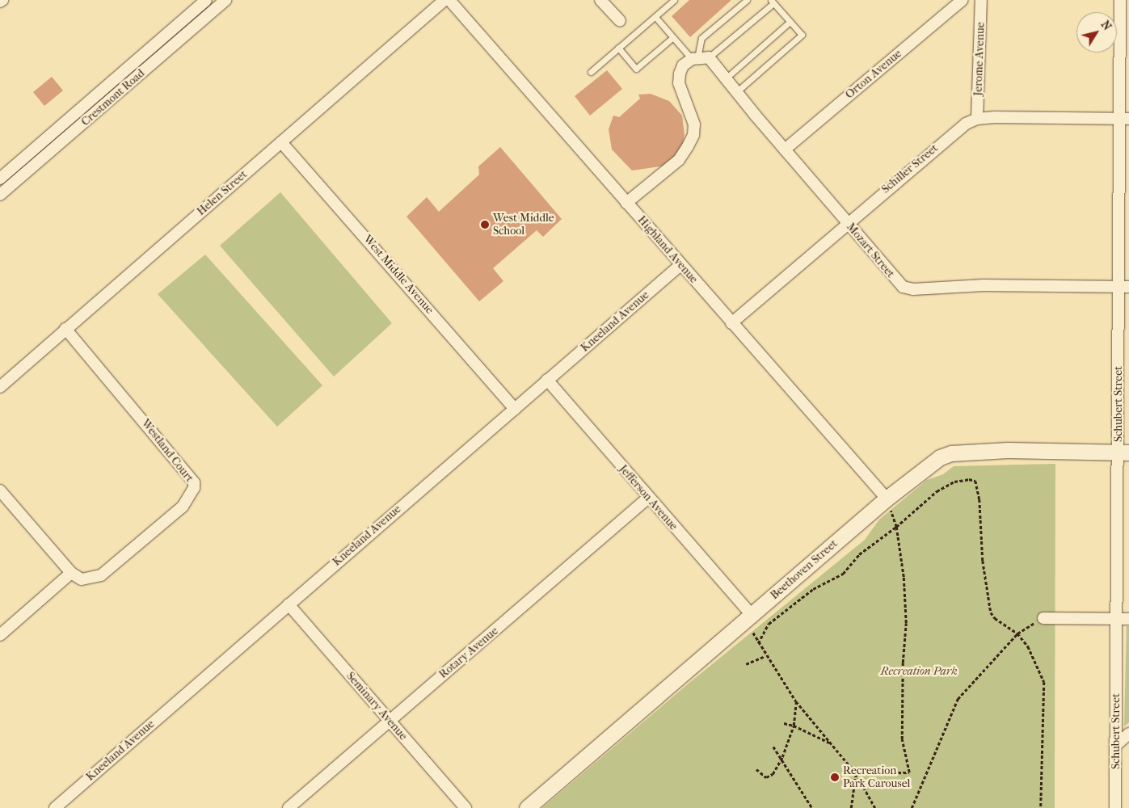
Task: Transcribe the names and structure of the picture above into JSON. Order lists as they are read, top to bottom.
{
  "streets": {
    "street": [
      "Jerome Avenue",
      "Orton Avenue",
      "Crestmont Road",
      "Schiller Street",
      "Helen Street",
      "Highland Avenue",
      "Mozart Street",
      "West Middle Avenue",
      "Kneeland Avenue",
      "Schubert Street",
      "Westland Court",
      "Jefferson Avenue",
      "Beethoven Street",
      "Rotary Avenue",
      "Seminary Avenue"
    ]
  },
  "crossings": [
    ["Jerome Avenue", "Schiller Street"],
    ["Orton Avenue", "Mozart Street"],
    ["Schiller Street", "Highland Avenue"],
    ["Schiller Street", "Mozart Street"],
    ["Schiller Street", "Schubert Street"],
    ["Helen Street", "West Middle Avenue"],
    ["Helen Street", "Westland Court"],
    ["Highland Avenue", "Kneeland Avenue"],
    ["Highland Avenue", "Beethoven Street"],
    ["Mozart Street", "Schubert Street"],
    ["West Middle Avenue", "Kneeland Avenue"],
    ["Kneeland Avenue", "Jefferson Avenue"],
    ["Kneeland Avenue", "Seminary Avenue"],
    ["Schubert Street", "Beethoven Street"],
    ["Jefferson Avenue", "Beethoven Street"],
    ["Jefferson Avenue", "Rotary Avenue"],
    ["Rotary Avenue", "Seminary Avenue"]
  ],
  "parks": ["Recreation Park"],
  "places": ["West Middle School", "Recreation Park Carousel"],
  "north": "top right"
}
